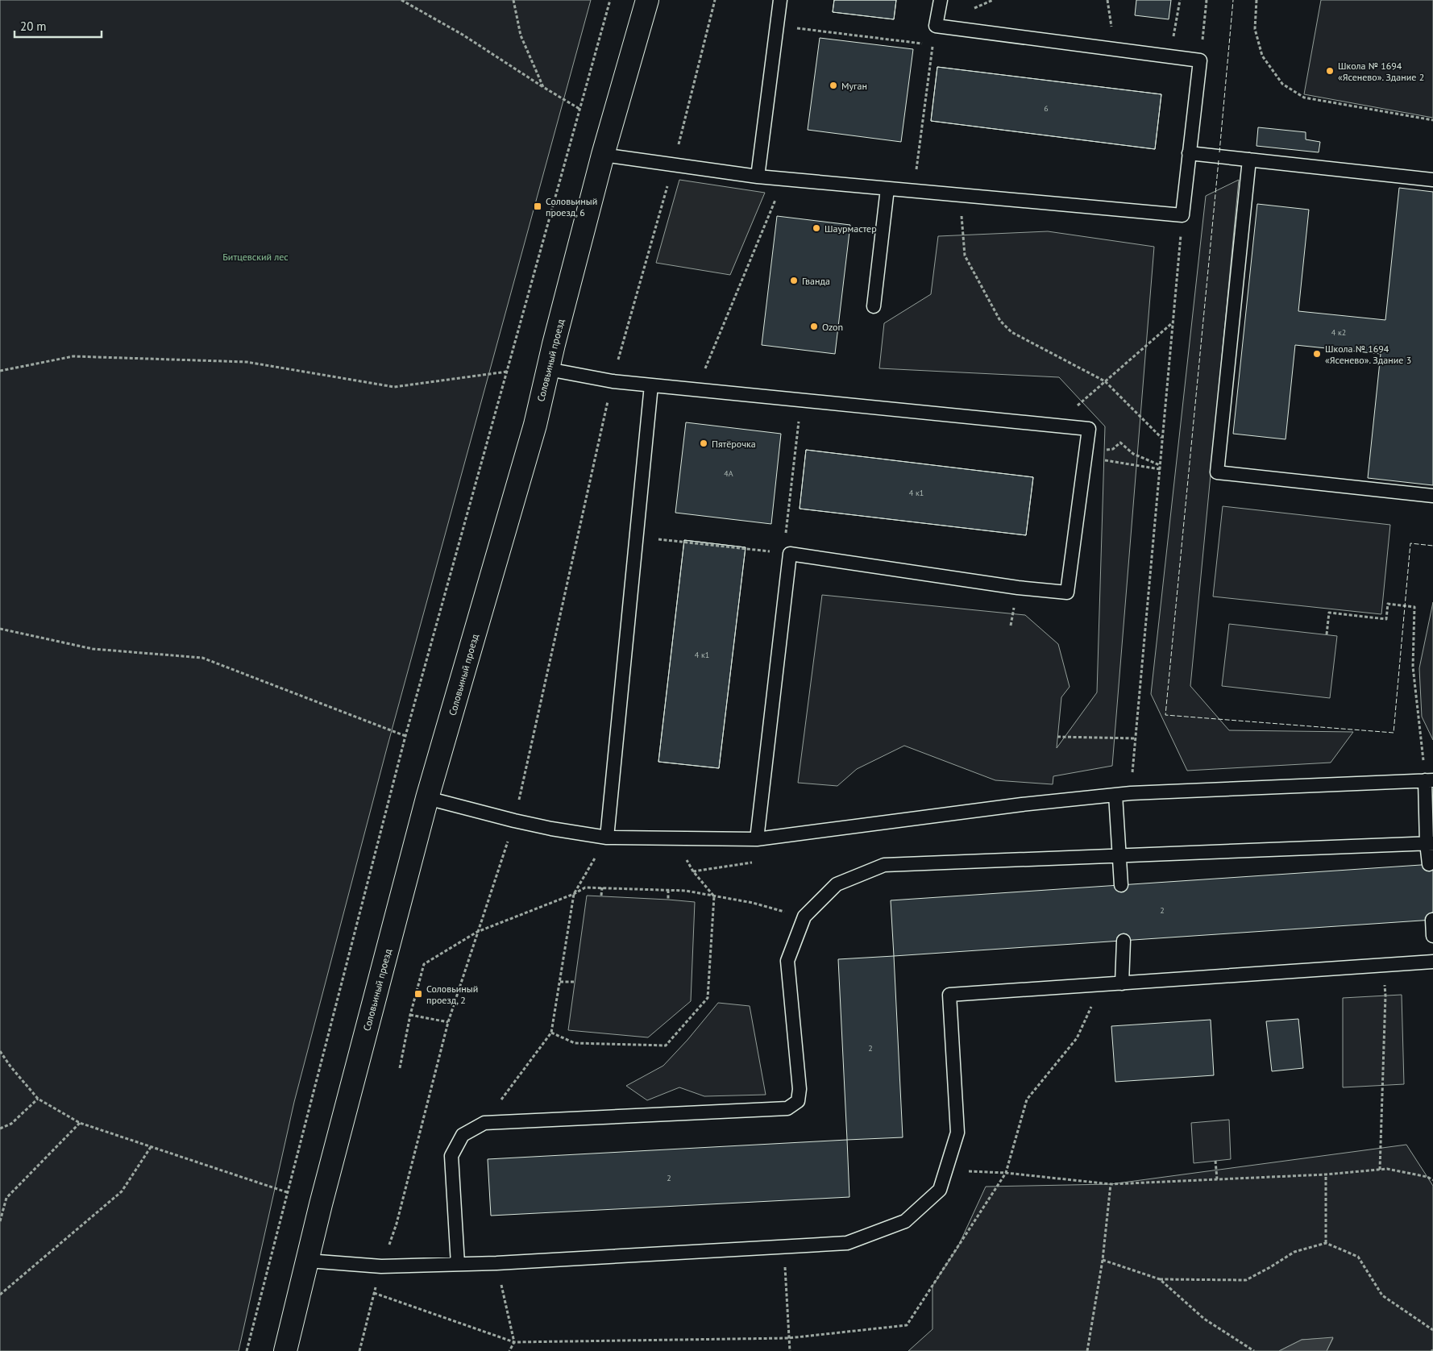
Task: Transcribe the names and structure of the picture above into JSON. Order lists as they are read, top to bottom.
{
  "streets": {
    "street": ["Соловьиный проезд"]
  },
  "parks": ["Битцевский лес"],
  "places": {
    "other": [
      "Школа № 1694 «Ясенево». Здание 2",
      "Муган",
      "Шаурмастер",
      "Гванда",
      "Ozon",
      "Школа № 1694 «Ясенево». Здание 3",
      "Пятёрочка"
    ],
    "transit": ["Соловьиный проезд, 6", "Соловьиный проезд, 2"]
  },
  "house_numbers": [
    "6",
    "4 к2",
    "4А",
    "4 к1",
    "4 к1",
    "2",
    "2",
    "2"
  ],
  "scale_bar": "20 m"
}
